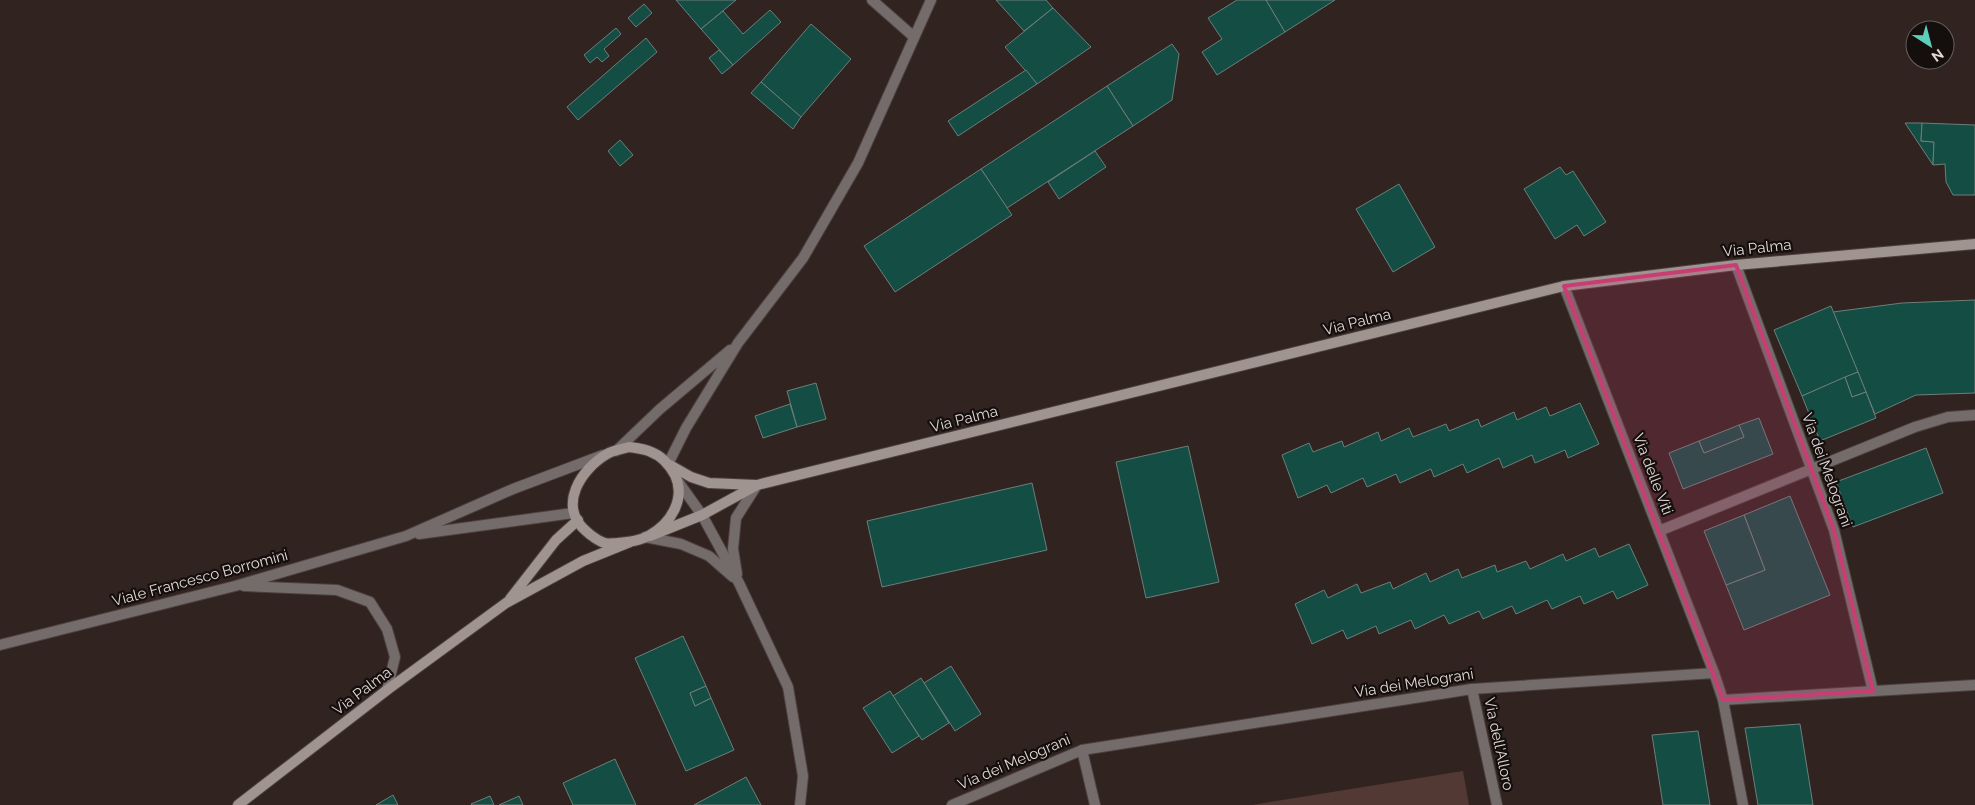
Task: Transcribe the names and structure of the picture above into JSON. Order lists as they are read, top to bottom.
{
  "streets": {
    "main road": ["Via Palma"],
    "street": [
      "Via dei Melograni",
      "Via delle Viti",
      "Viale Francesco Borromini",
      "Via dell'Alloro"
    ]
  },
  "crossings": [
    ["Via Palma", "Via dei Melograni"],
    ["Via Palma", "Via delle Viti"],
    ["Via dei Melograni", "Via delle Viti"],
    ["Via dei Melograni", "Via dell'Alloro"]
  ],
  "north": "bottom right"
}
